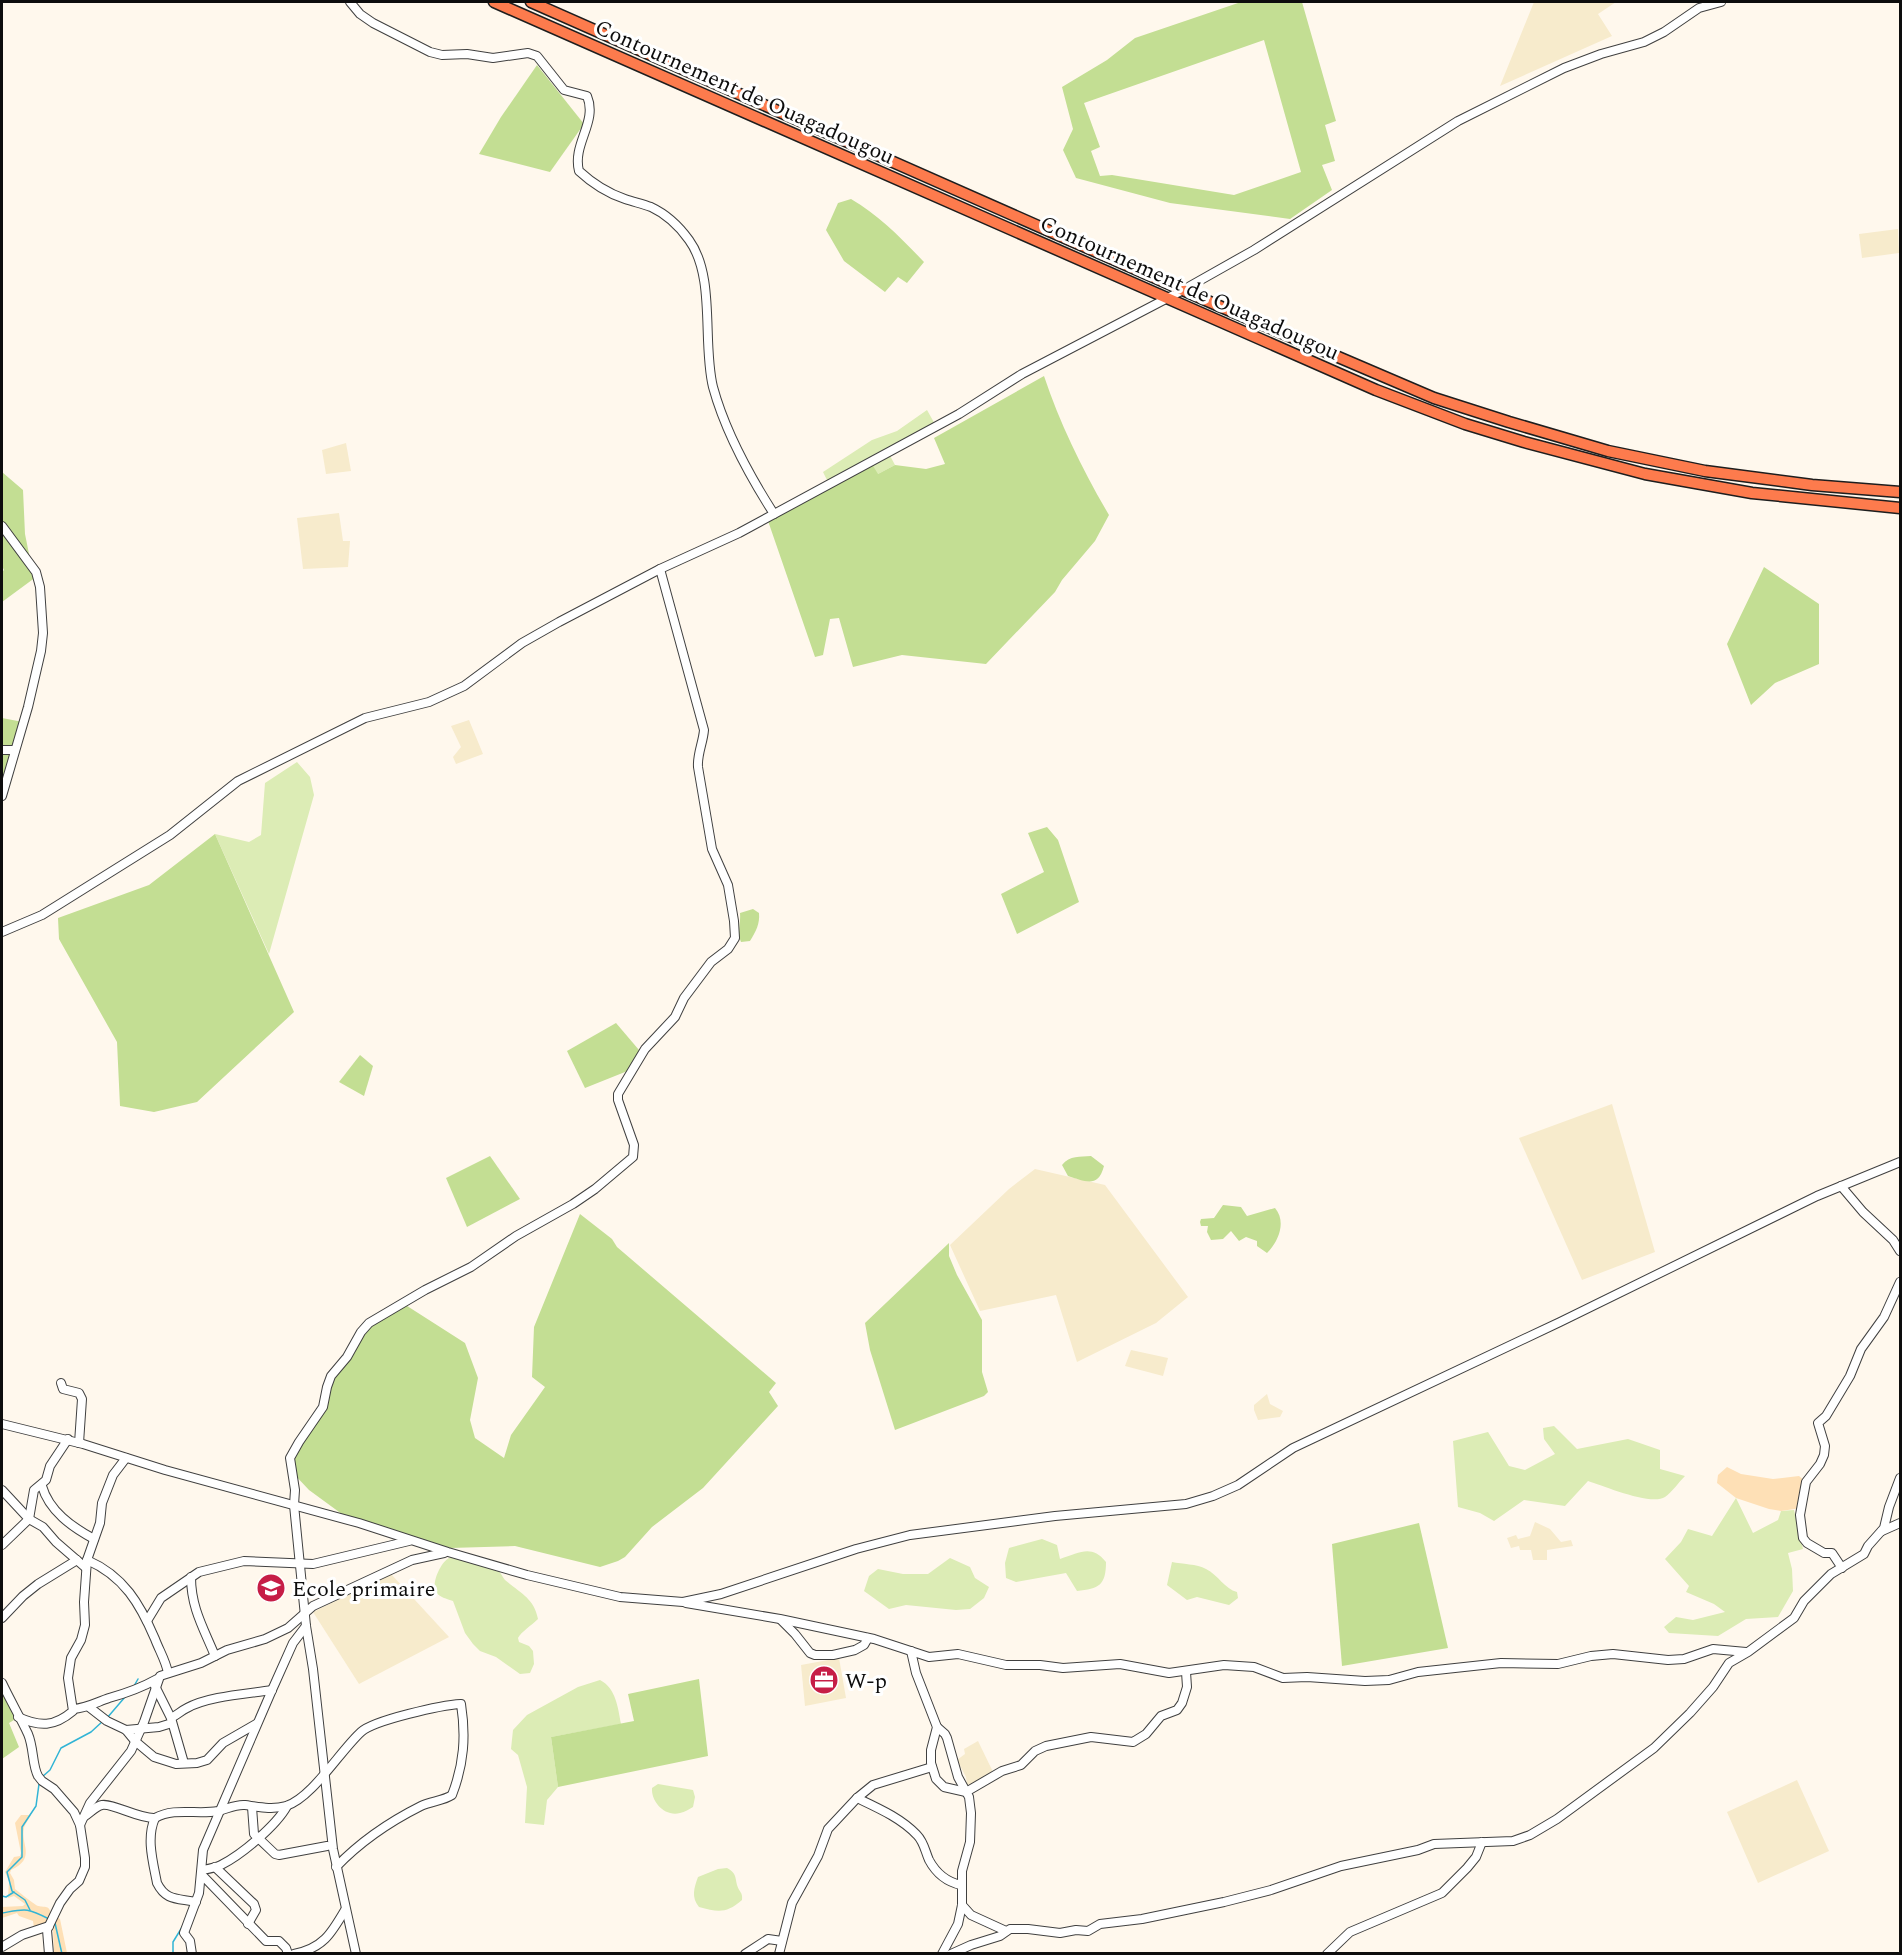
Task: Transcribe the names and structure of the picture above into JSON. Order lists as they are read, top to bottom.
{
  "streets": {
    "highway": ["Contournement de Ouagadougou"]
  },
  "places": {
    "school or university": ["Ecole primaire"],
    "office": ["W-p"]
  }
}
